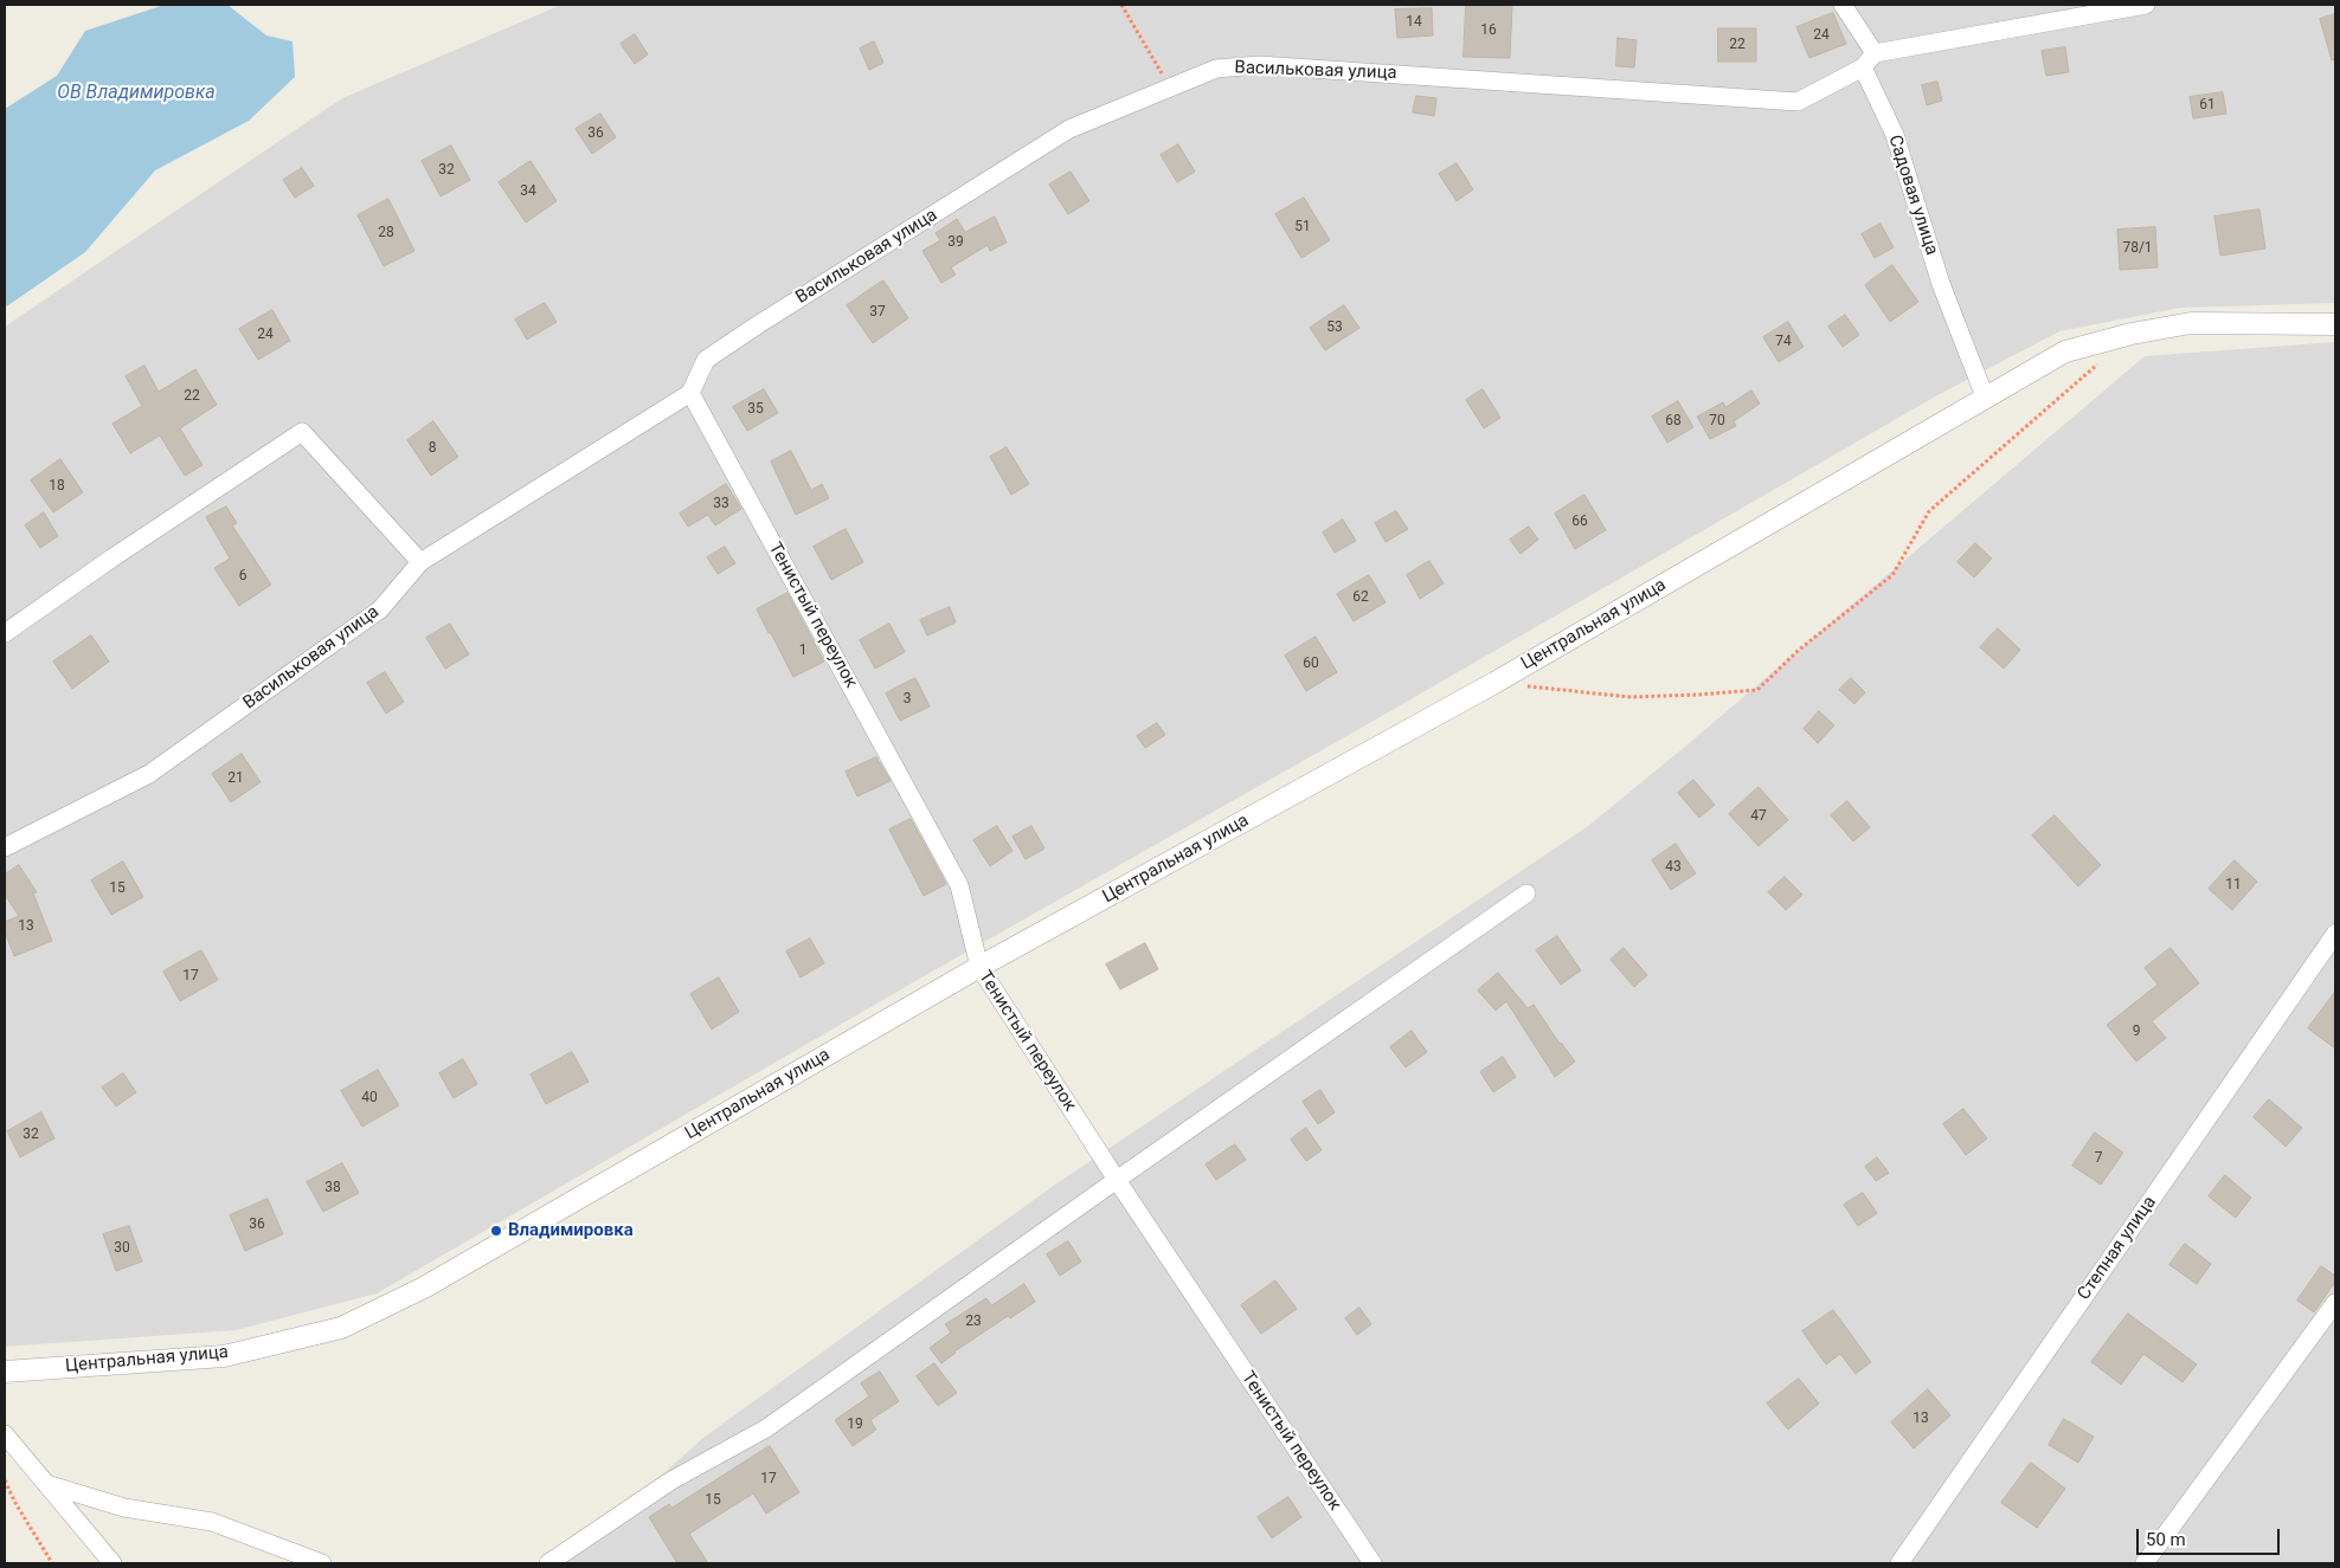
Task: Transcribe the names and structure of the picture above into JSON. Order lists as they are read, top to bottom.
{
  "streets": {
    "street": [
      "Васильковая улица",
      "Садовая улица",
      "Тенистый переулок",
      "Центральная улица",
      "Степная улица"
    ]
  },
  "crossings": [
    ["Васильковая улица", "Садовая улица"],
    ["Васильковая улица", "Тенистый переулок"],
    ["Садовая улица", "Центральная улица"],
    ["Тенистый переулок", "Центральная улица"]
  ],
  "water": ["ОВ Владимировка"],
  "places": ["Владимировка"],
  "house_numbers": [
    "14",
    "16",
    "24",
    "22",
    "61",
    "36",
    "32",
    "34",
    "51",
    "28",
    "39",
    "78/1",
    "37",
    "53",
    "24",
    "74",
    "22",
    "35",
    "68",
    "70",
    "8",
    "18",
    "33",
    "66",
    "6",
    "62",
    "1",
    "60",
    "3",
    "21",
    "47",
    "43",
    "11",
    "15",
    "13",
    "17",
    "9",
    "40",
    "32",
    "7",
    "38",
    "36",
    "30",
    "23",
    "13",
    "19",
    "17",
    "15"
  ],
  "scale_bar": "50 m"
}
